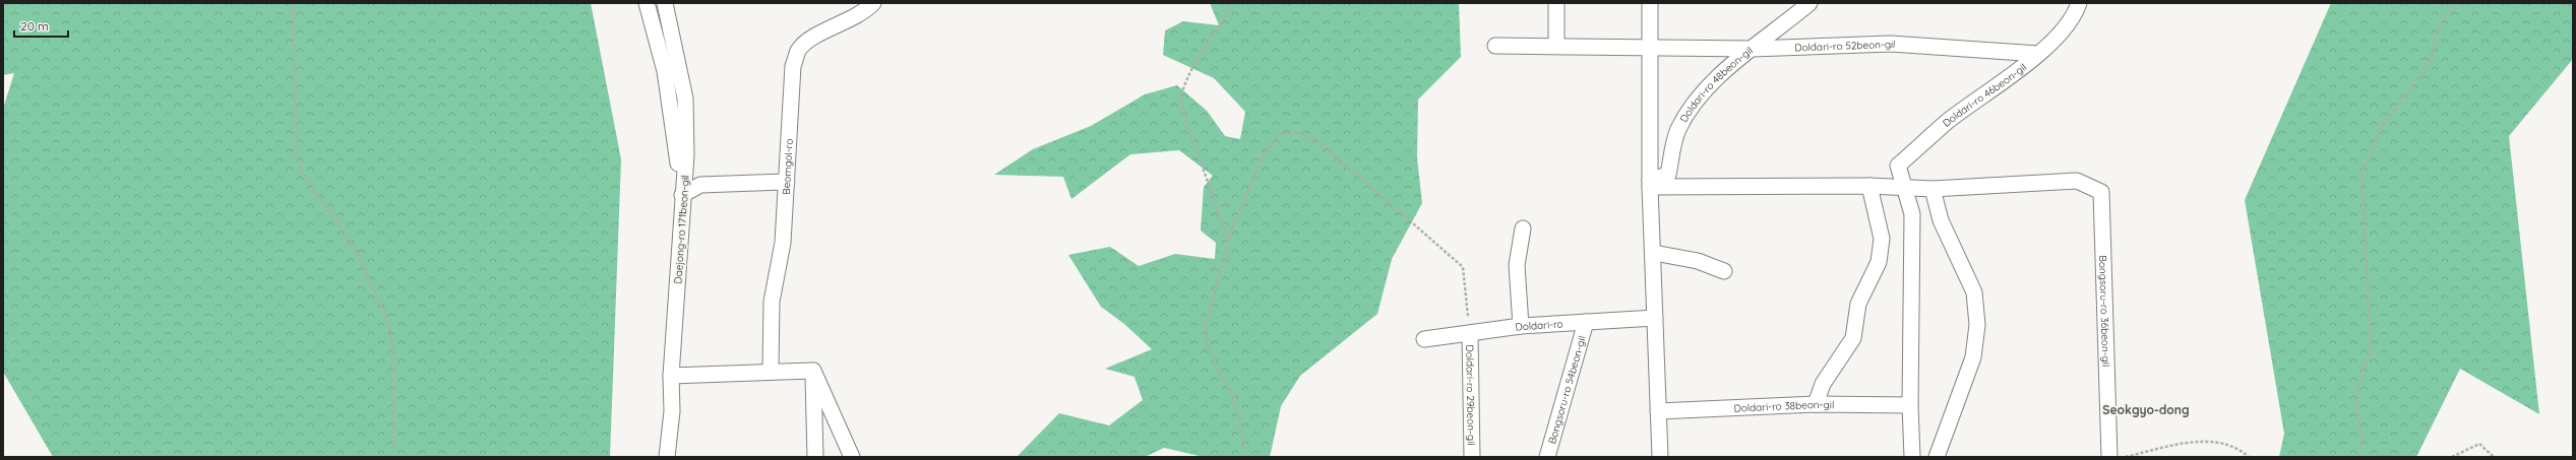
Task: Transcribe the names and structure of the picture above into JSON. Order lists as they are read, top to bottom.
{
  "streets": {
    "street": [
      "Doldari-ro 52beon-gil",
      "Doldari-ro 48beon-gil",
      "Doldari-ro 46beon-gil",
      "Beomgol-ro",
      "Daejong-ro 171beon-gil",
      "Bongsoru-ro 36beon-gil",
      "Doldari-ro",
      "Bongsoru-ro 54beon-gil",
      "Doldari-ro 29beon-gil",
      "Doldari-ro 38beon-gil"
    ]
  },
  "crossings": [
    ["Doldari-ro 52beon-gil", "Doldari-ro 48beon-gil"],
    ["Doldari-ro 52beon-gil", "Doldari-ro 46beon-gil"],
    ["Doldari-ro", "Bongsoru-ro 54beon-gil"],
    ["Doldari-ro", "Doldari-ro 29beon-gil"]
  ],
  "districts": ["Seokgyo-dong"],
  "scale_bar": "20 m"
}
